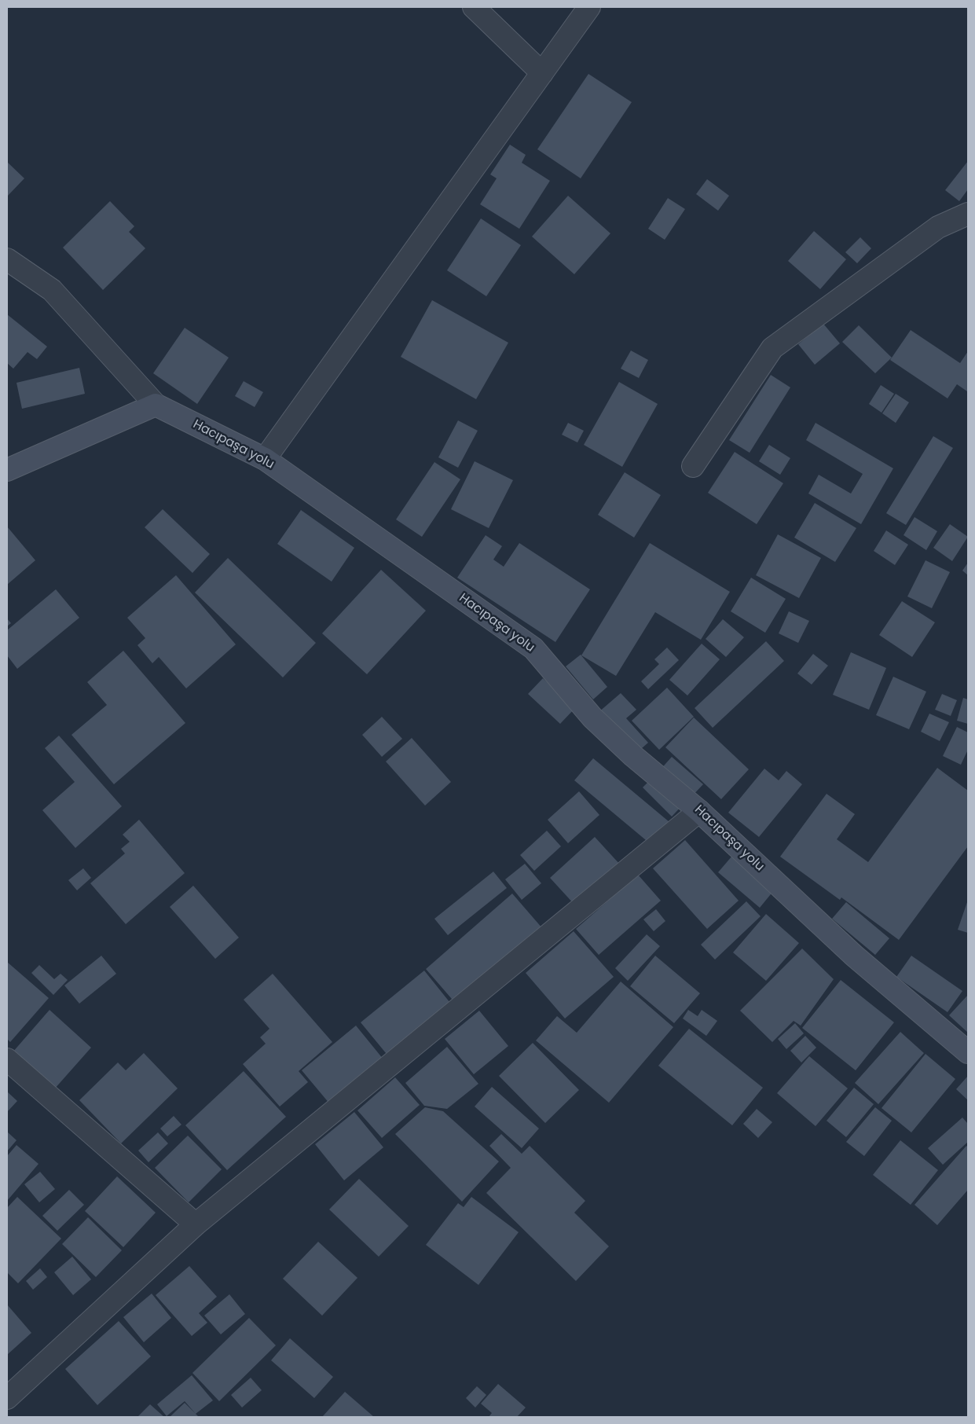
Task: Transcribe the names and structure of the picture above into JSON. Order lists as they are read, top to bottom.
{
  "streets": {
    "main road": ["Hacıpaşa yolu"]
  }
}
